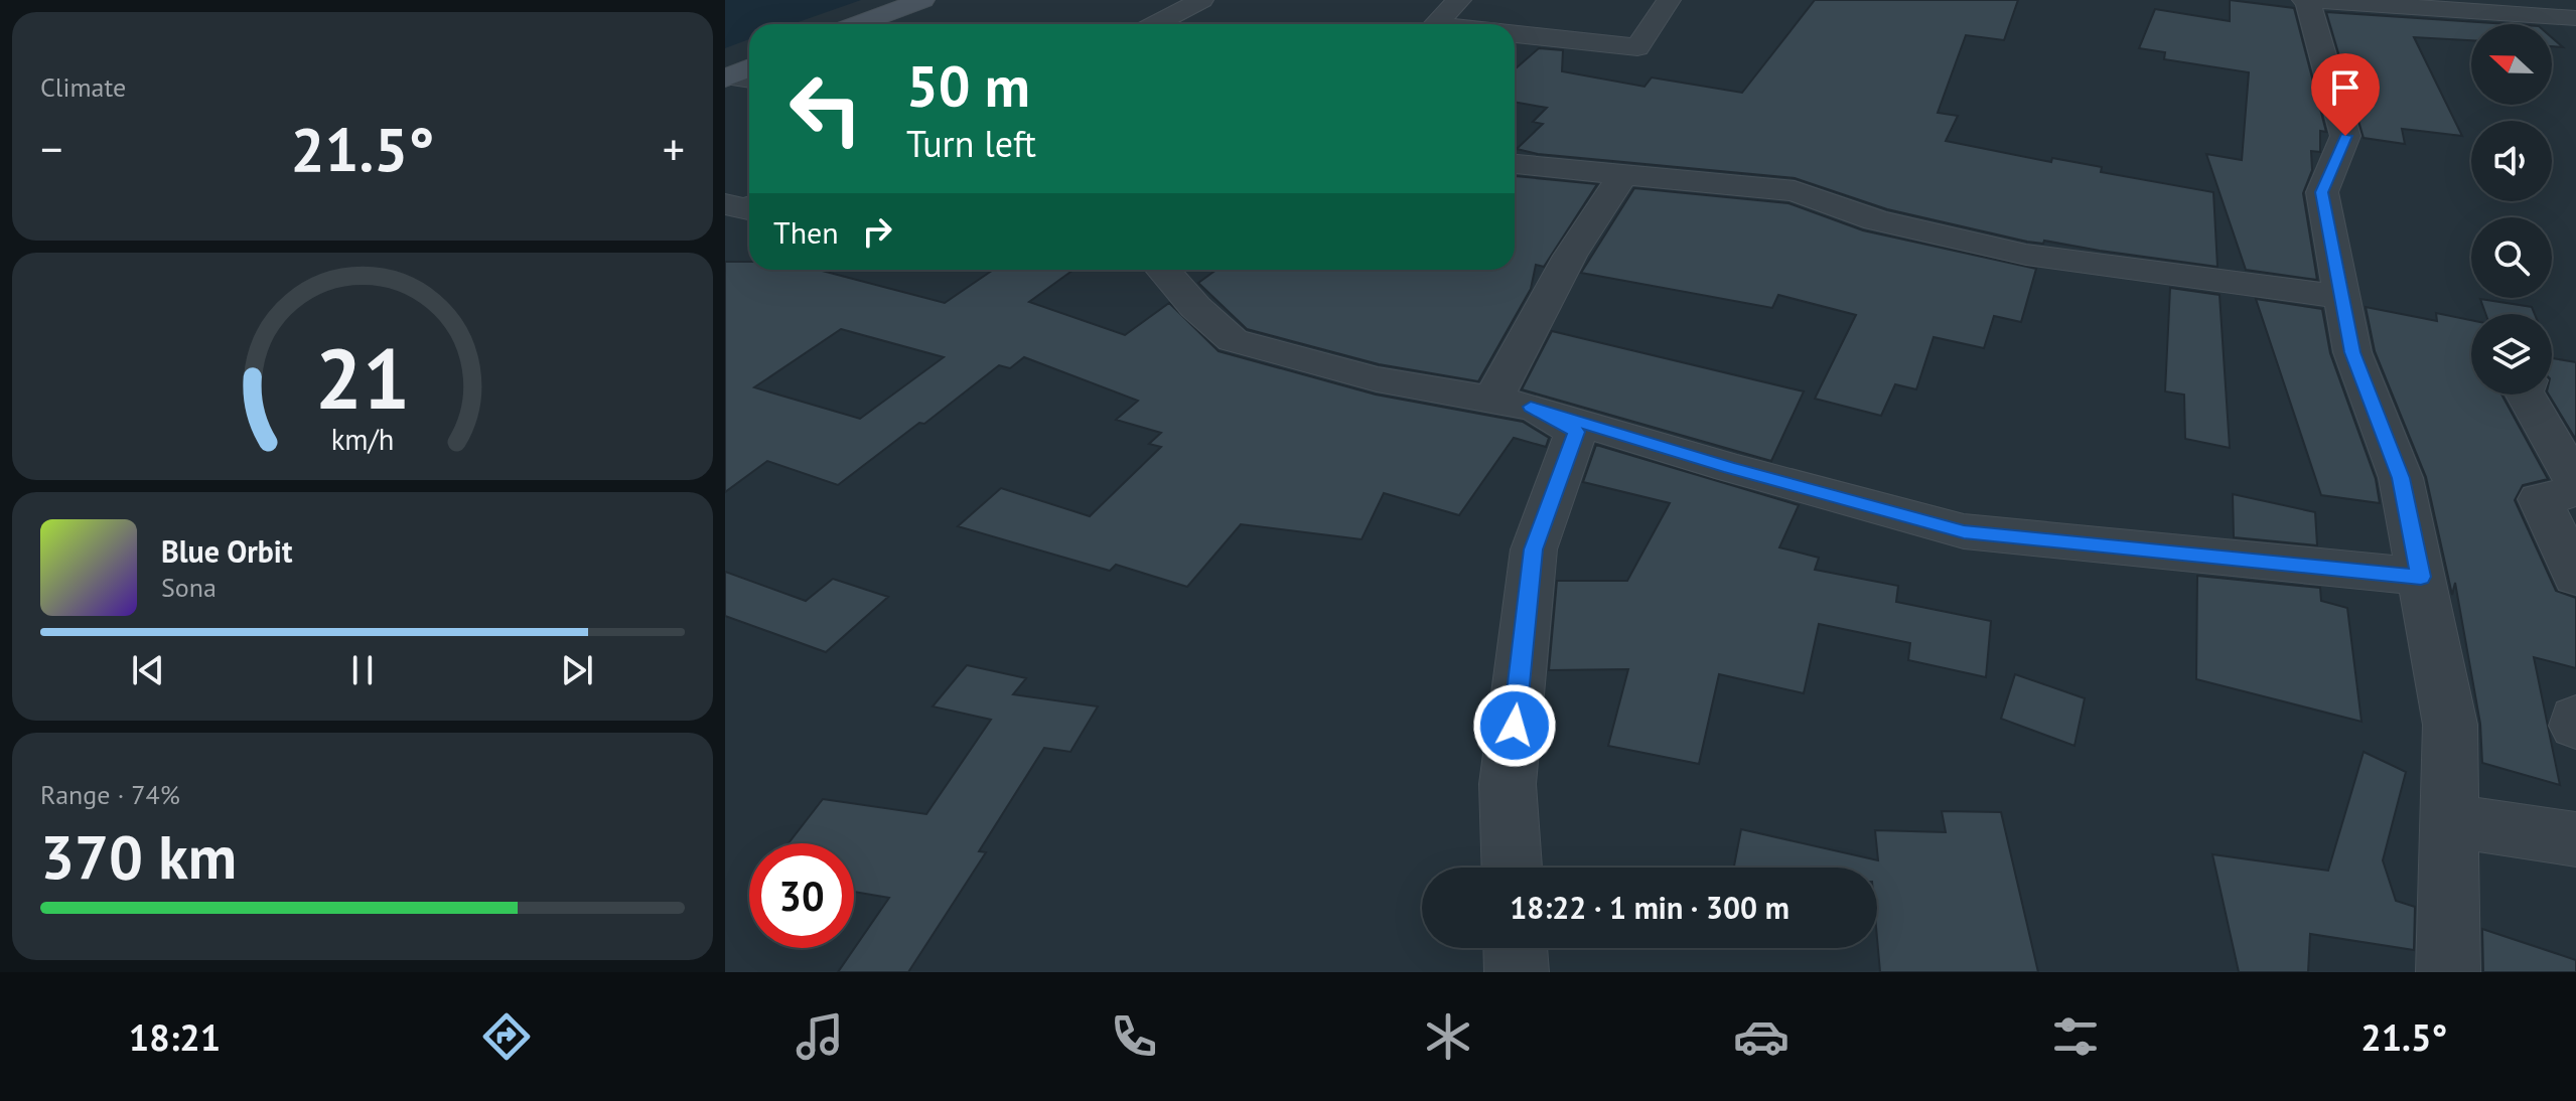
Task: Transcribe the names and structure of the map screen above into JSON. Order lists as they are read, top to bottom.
{
  "north": "left",
  "page": {
    "tile": [
      "Climate",
      ["Range · 74%", "370 km"]
    ],
    "turn": ["50 m", "Turn left"],
    "heat": ["−", "21.5°", "+"],
    "then": "Then",
    "song": ["Blue Orbit", "Sona"],
    "limit": "30",
    "trip": "18:22 · 1 min · 300 m",
    "tabs": ["18:21", "21.5°"],
    "gauge": ["21", "km/h"]
  }
}
